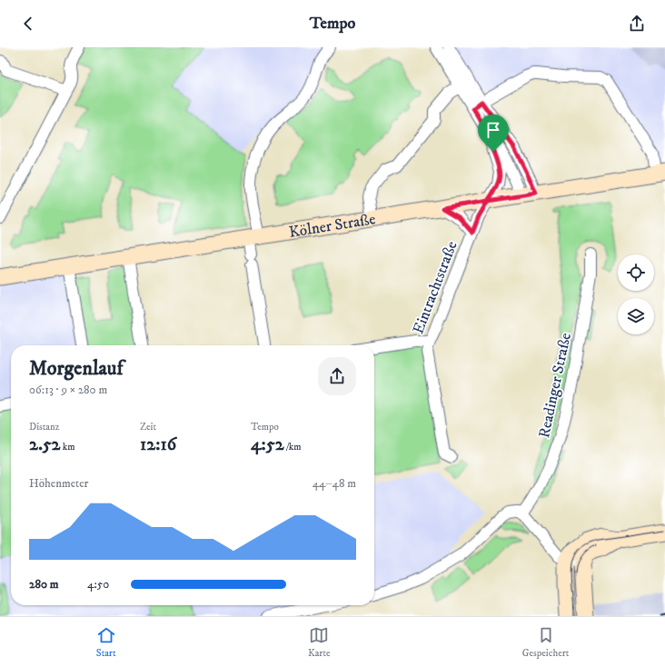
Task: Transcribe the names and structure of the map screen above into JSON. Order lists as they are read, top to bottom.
{
  "streets": {
    "main road": ["Kölner Straße"],
    "street": ["Eintrachtstraße", "Readinger Straße"]
  },
  "crossings": [
    ["Kölner Straße", "Eintrachtstraße"]
  ],
  "page": {
    "header": "Tempo",
    "heading": ["Morgenlauf", "06:13 · 9 × 280 m"],
    "stats": [
      ["Distanz", "2.52 km"],
      ["Zeit", "12:16"],
      ["Tempo", "4:52 /km"]
    ],
    "chart": ["Höhenmeter", "44–48 m"],
    "list": [
      {
        "name": "280 m",
        "note": "4:50"
      }
    ],
    "tabs": ["Start", "Karte", "Gespeichert"]
  }
}
